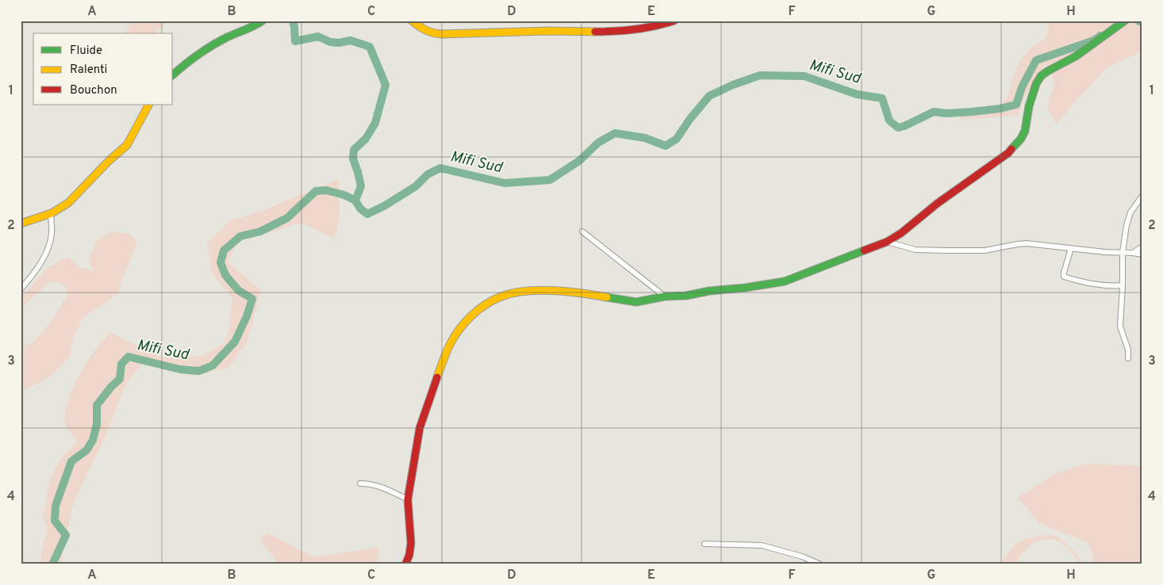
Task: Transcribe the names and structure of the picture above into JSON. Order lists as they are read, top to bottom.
{
  "water": ["Mifi Sud"],
  "legend": ["Fluide", "Ralenti", "Bouchon"],
  "grid": {
    "columns": [
      "A",
      "B",
      "C",
      "D",
      "E",
      "F",
      "G",
      "H"
    ],
    "rows": [
      "1",
      "2",
      "3",
      "4"
    ]
  }
}
